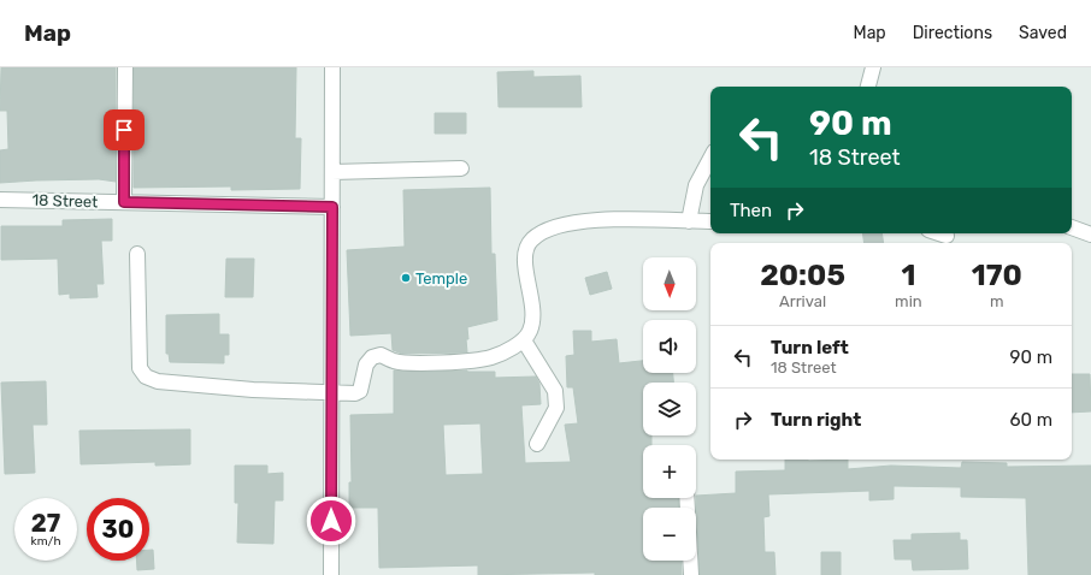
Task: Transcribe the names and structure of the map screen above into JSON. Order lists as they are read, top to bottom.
{
  "streets": {
    "street": ["18 Street"]
  },
  "places": ["Temple"],
  "north": "bottom",
  "page": {
    "header": "Map",
    "nav": ["Map", "Directions", "Saved"],
    "turn": ["90 m", "18 Street"],
    "then": "Then",
    "eta": [
      "20:05",
      "Arrival",
      "1",
      "min",
      "170",
      "m"
    ],
    "map_buttons": ["+", "−"],
    "list": [
      {
        "name": "Turn left",
        "note": "18 Street",
        "value": "90 m"
      },
      {
        "name": "Turn right",
        "value": "60 m"
      }
    ],
    "speed": "27 km/h",
    "limit": "30"
  }
}
